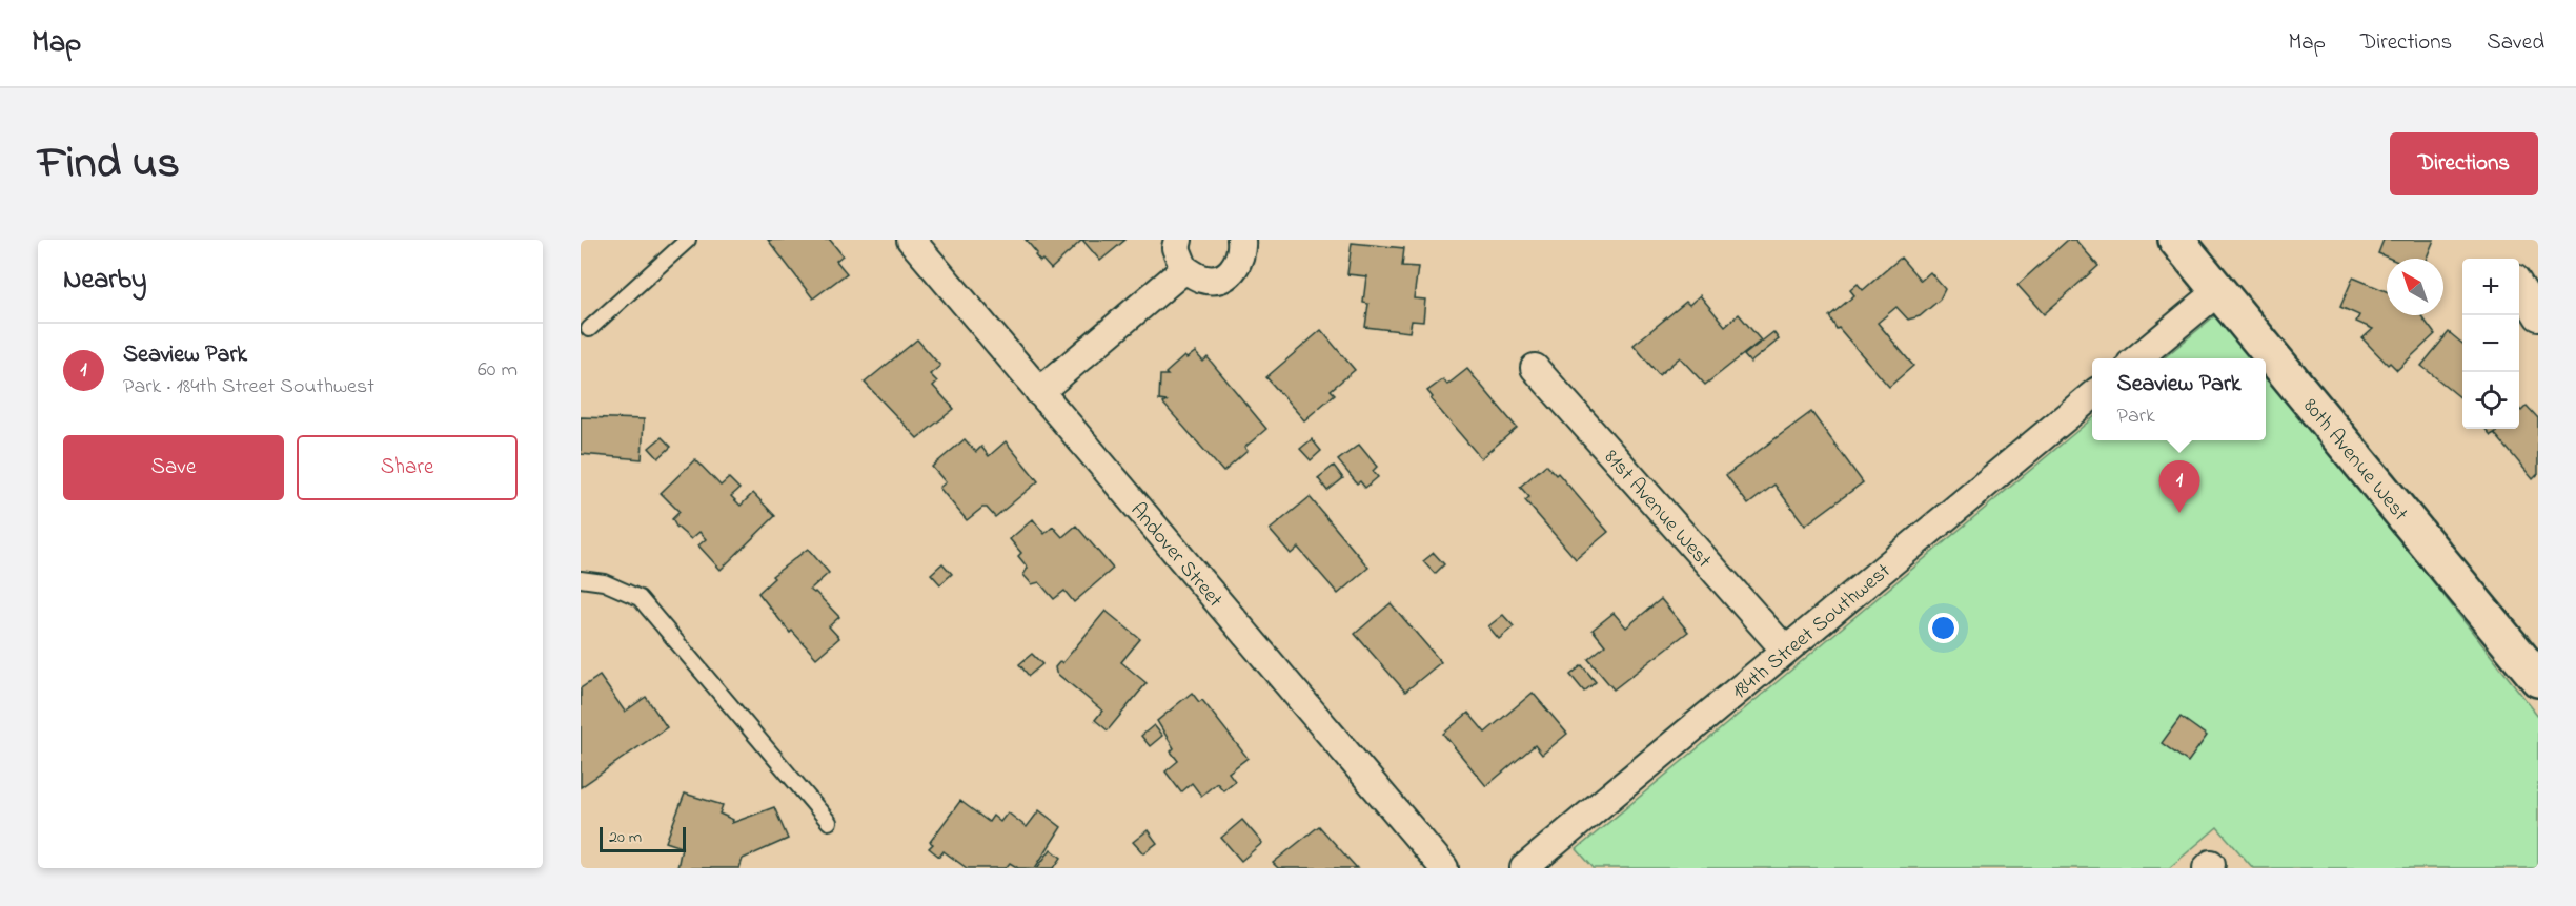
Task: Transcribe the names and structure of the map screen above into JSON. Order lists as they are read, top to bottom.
{
  "streets": {
    "street": [
      "80th Avenue West",
      "81st Avenue West",
      "Andover Street",
      "184th Street Southwest"
    ]
  },
  "crossings": [
    ["81st Avenue West", "184th Street Southwest"]
  ],
  "scale_bar": "20 m",
  "north": "top left",
  "page": {
    "header": "Map",
    "nav": ["Map", "Directions", "Saved"],
    "title": "Find us",
    "buttons": [
      "Directions",
      ["Save", "Share"]
    ],
    "heading": "Nearby",
    "map_buttons": ["+", "−"],
    "list": [
      {
        "mark": "1",
        "name": "Seaview Park",
        "note": "Park · 184th Street Southwest",
        "value": "60 m"
      }
    ],
    "popup": ["Seaview Park", "Park"],
    "pins": "1",
    "scale": "20 m"
  }
}
